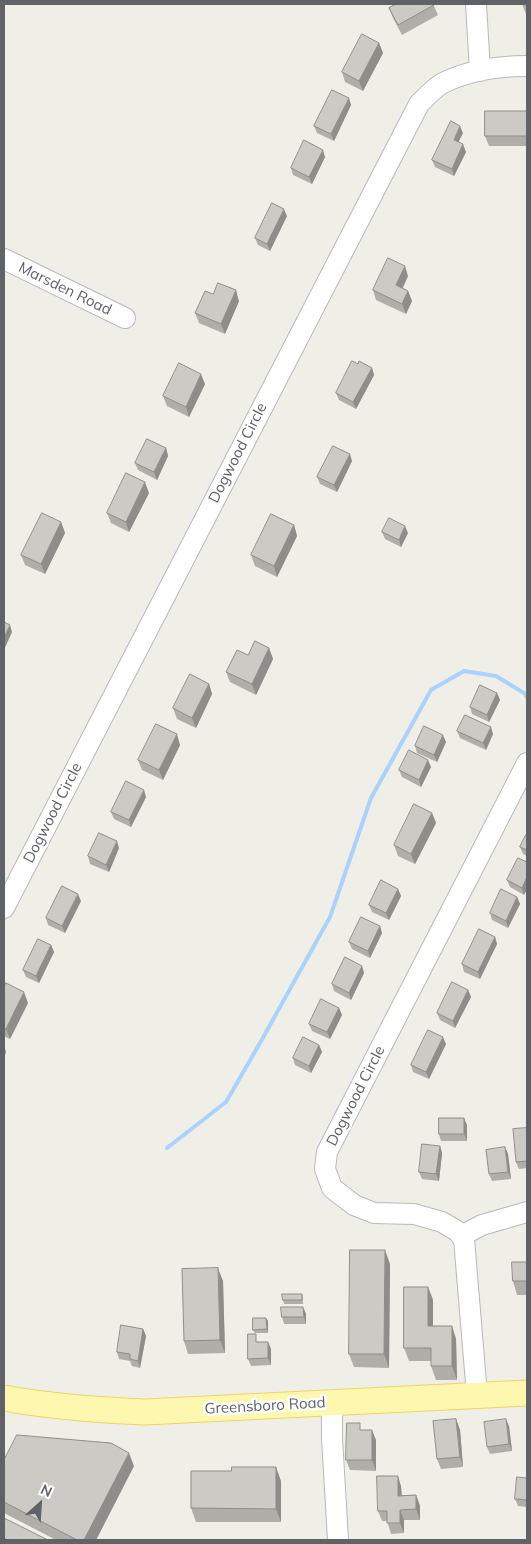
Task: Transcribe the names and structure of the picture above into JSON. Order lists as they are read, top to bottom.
{
  "streets": {
    "main road": ["Greensboro Road"],
    "street": ["Marsden Road", "Dogwood Circle"]
  },
  "north": "top right"
}
